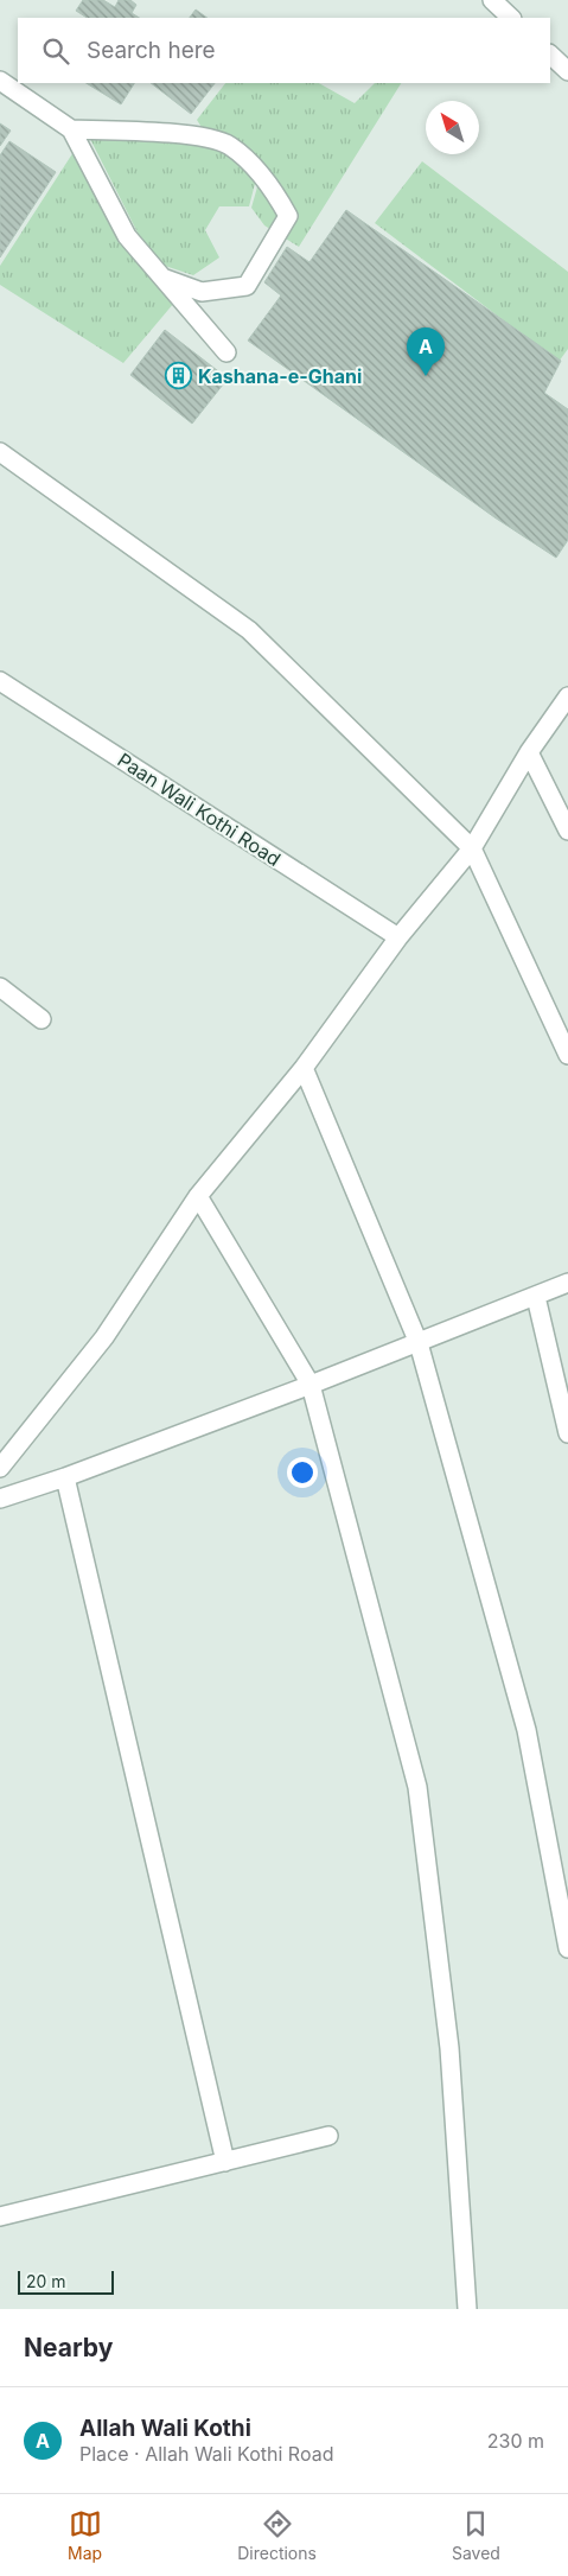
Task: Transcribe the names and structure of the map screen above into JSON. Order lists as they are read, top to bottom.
{
  "streets": {
    "street": ["Paan Wali Kothi Road"]
  },
  "places": {
    "building": ["Kashana-e-Ghani"]
  },
  "scale_bar": "20 m",
  "north": "top left",
  "page": {
    "search": "Search here",
    "pins": "A",
    "scale": "20 m",
    "heading": "Nearby",
    "list": [
      {
        "mark": "A",
        "name": "Allah Wali Kothi",
        "note": "Place · Allah Wali Kothi Road",
        "value": "230 m"
      }
    ],
    "nav": ["Map", "Directions", "Saved"]
  }
}
